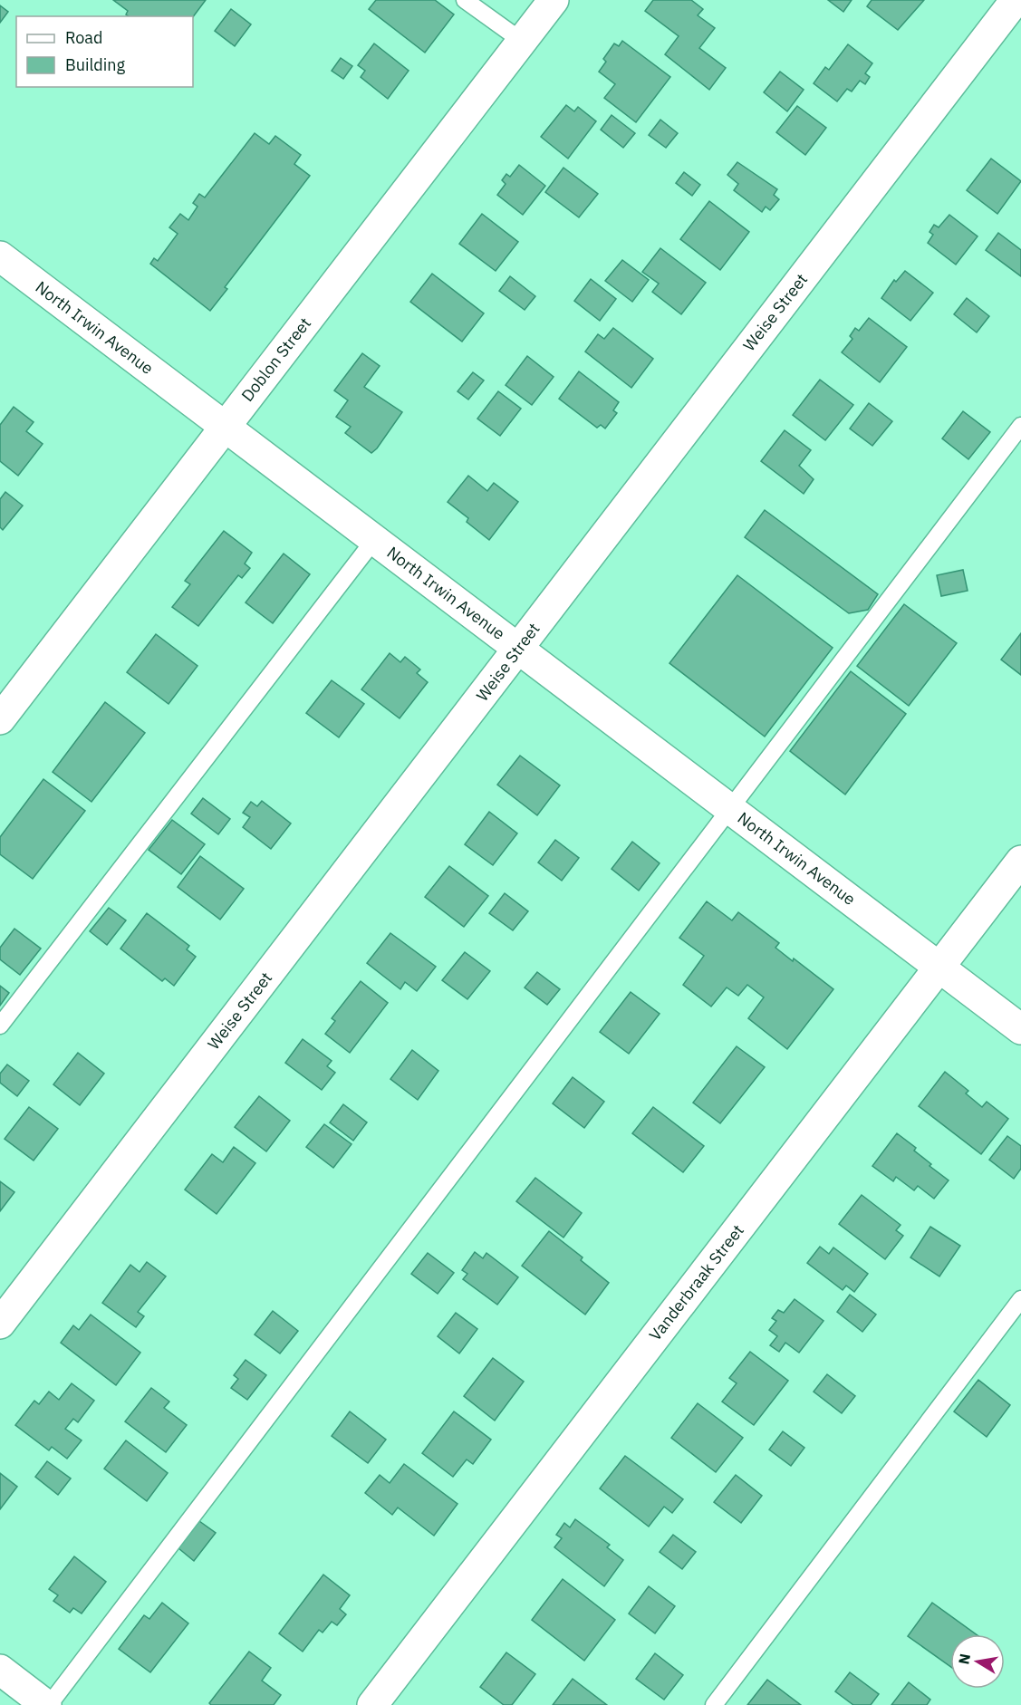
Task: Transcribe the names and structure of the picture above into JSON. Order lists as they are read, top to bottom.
{
  "streets": {
    "street": [
      "Weise Street",
      "North Irwin Avenue",
      "Doblon Street",
      "Vanderbraak Street"
    ]
  },
  "crossings": [
    ["Weise Street", "North Irwin Avenue"],
    ["North Irwin Avenue", "Doblon Street"],
    ["North Irwin Avenue", "Vanderbraak Street"]
  ],
  "legend": ["Road", "Building"],
  "north": "left"
}
